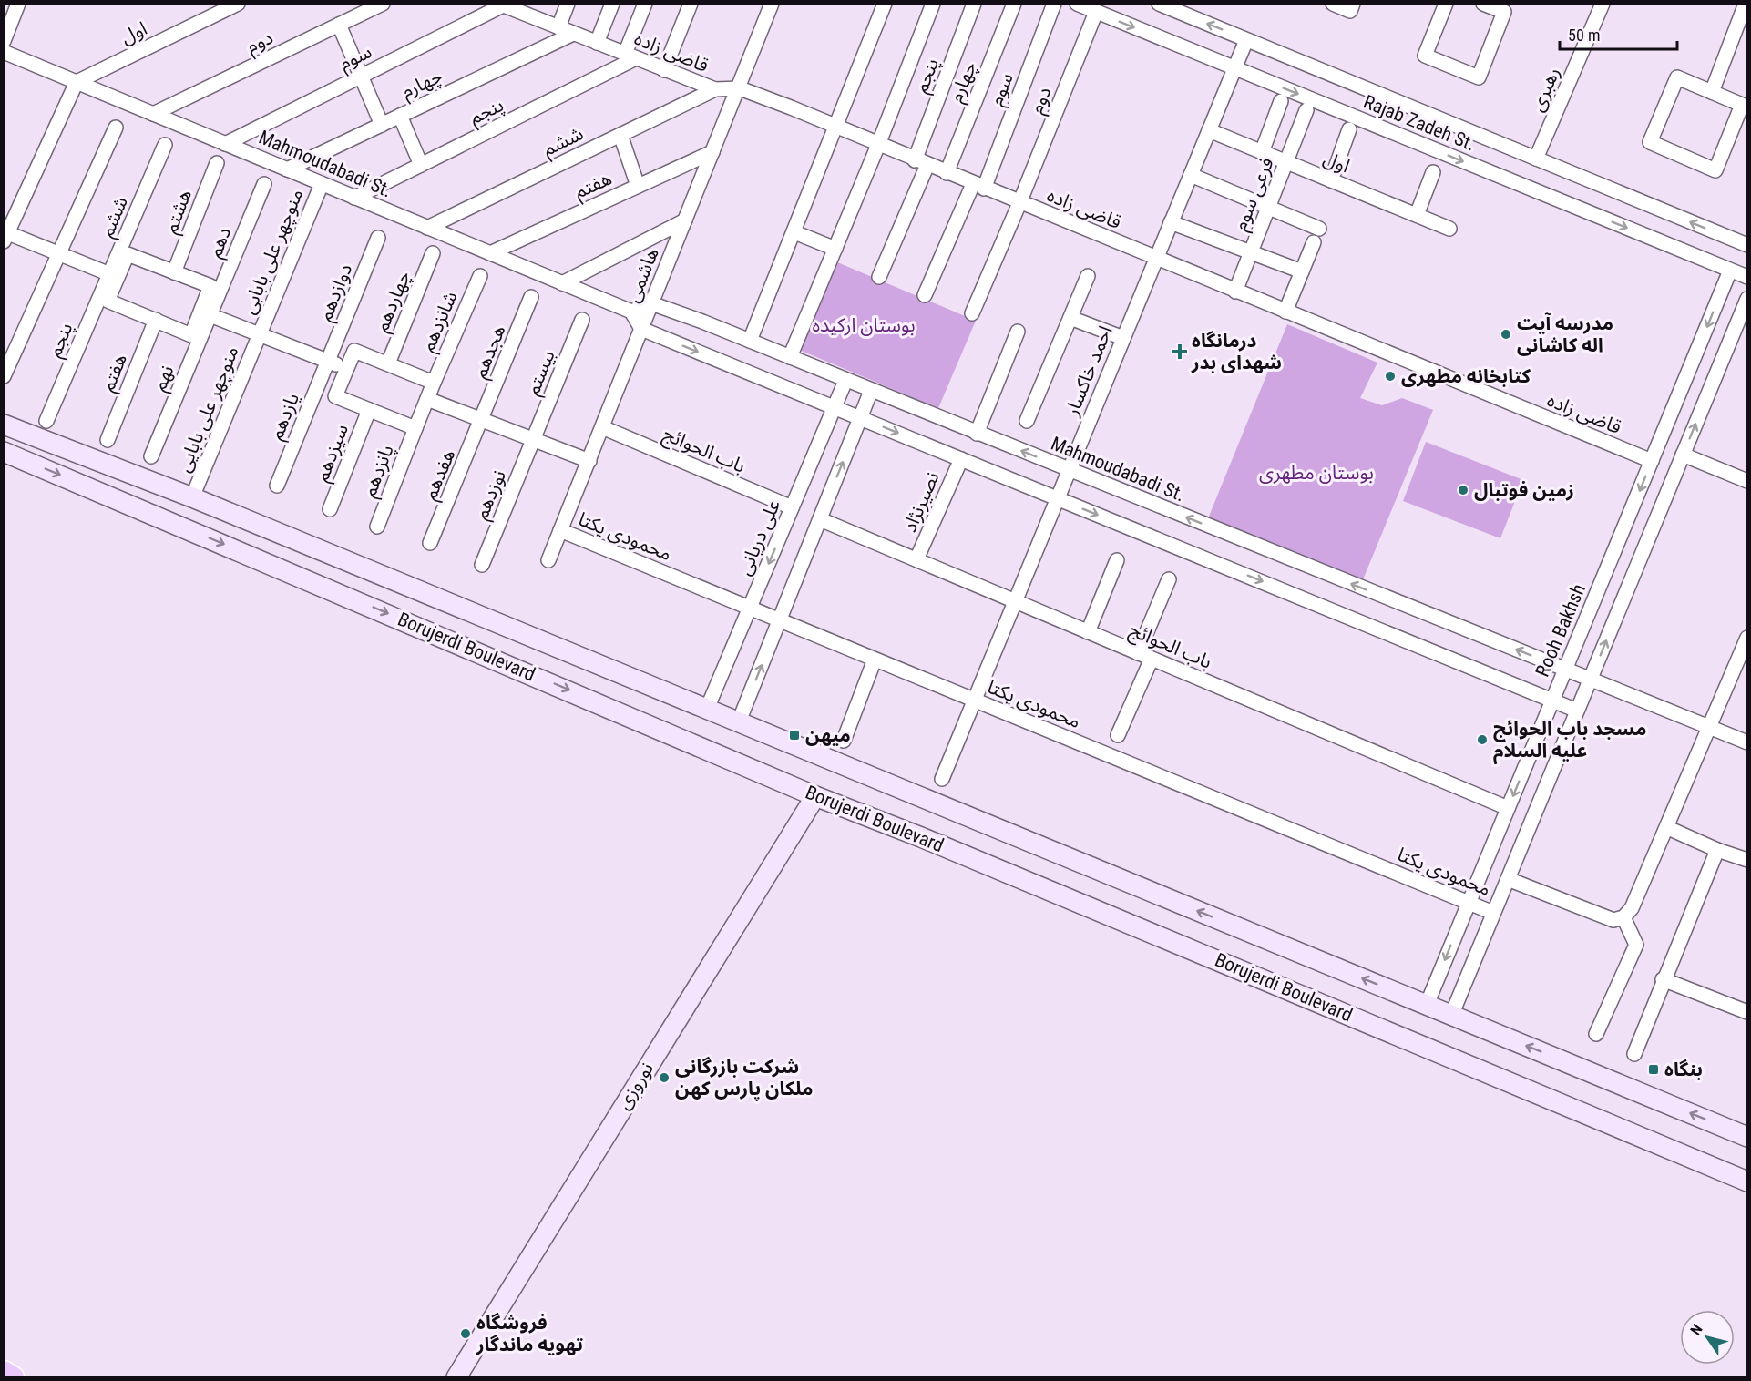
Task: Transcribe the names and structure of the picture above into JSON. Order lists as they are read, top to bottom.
{
  "streets": {
    "main road": ["Borujerdi Boulevard", "نوروزی"],
    "street": [
      "اول",
      "دوم",
      "قاضی زاده",
      "سوم",
      "پنجم",
      "چهارم",
      "رهبری",
      "Rajab Zadeh St.",
      "ششم",
      "Mahmoudabadi St.",
      "هفتم",
      "فرعی سوم",
      "هشتم",
      "دهم",
      "منوچهر علی بابابی",
      "هاشمی",
      "دوازدهم",
      "چهاردهم",
      "شانزدهم",
      "هجدهم",
      "احمد خاکسار",
      "بیستم",
      "نهم",
      "منوچهر علی بابایی",
      "یازدهم",
      "باب الحوائج",
      "سیزدهم",
      "پانزدهم",
      "هفدهم",
      "نوزدهم",
      "نصیرنژاد",
      "محمودی یکتا",
      "علی دریانی",
      "Rooh Bakhsh"
    ]
  },
  "crossings": [
    ["اول", "Mahmoudabadi St."],
    ["اول", "فرعی سوم"],
    ["اول", "احمد خاکسار"],
    ["دوم", "قاضی زاده"],
    ["دوم", "Rajab Zadeh St."],
    ["دوم", "Mahmoudabadi St."],
    ["قاضی زاده", "سوم"],
    ["قاضی زاده", "پنجم"],
    ["قاضی زاده", "چهارم"],
    ["قاضی زاده", "ششم"],
    ["قاضی زاده", "فرعی سوم"],
    ["قاضی زاده", "هاشمی"],
    ["قاضی زاده", "احمد خاکسار"],
    ["قاضی زاده", "Rooh Bakhsh"],
    ["سوم", "Mahmoudabadi St."],
    ["پنجم", "ششم"],
    ["پنجم", "Mahmoudabadi St."],
    ["چهارم", "Mahmoudabadi St."],
    ["رهبری", "Rajab Zadeh St."],
    ["Rajab Zadeh St.", "احمد خاکسار"],
    ["Rajab Zadeh St.", "Rooh Bakhsh"],
    ["ششم", "Mahmoudabadi St."],
    ["Mahmoudabadi St.", "هفتم"],
    ["Mahmoudabadi St.", "منوچهر علی بابابی"],
    ["Mahmoudabadi St.", "هاشمی"],
    ["Mahmoudabadi St.", "احمد خاکسار"],
    ["Mahmoudabadi St.", "علی دریانی"],
    ["Mahmoudabadi St.", "Rooh Bakhsh"],
    ["هفتم", "هاشمی"],
    ["دهم", "نهم"],
    ["منوچهر علی بابابی", "منوچهر علی بابایی"],
    ["هاشمی", "باب الحوائج"],
    ["هاشمی", "محمودی یکتا"],
    ["دوازدهم", "یازدهم"],
    ["شانزدهم", "پانزدهم"],
    ["هجدهم", "هفدهم"],
    ["احمد خاکسار", "باب الحوائج"],
    ["احمد خاکسار", "محمودی یکتا"],
    ["بیستم", "نوزدهم"],
    ["منوچهر علی بابایی", "Borujerdi Boulevard"],
    ["باب الحوائج", "نصیرنژاد"],
    ["باب الحوائج", "علی دریانی"],
    ["باب الحوائج", "Rooh Bakhsh"],
    ["محمودی یکتا", "علی دریانی"],
    ["محمودی یکتا", "Rooh Bakhsh"],
    ["علی دریانی", "Borujerdi Boulevard"],
    ["Rooh Bakhsh", "Borujerdi Boulevard"],
    ["Borujerdi Boulevard", "نوروزی"]
  ],
  "parks": ["بوستان ارکیده", "بوستان مطهری"],
  "places": {
    "other": [
      "مدرسه آیت اله کاشانی",
      "کتابخانه مطهری",
      "زمین فوتبال",
      "مسجد باب الحوائج علیه السلام",
      "شرکت بازرگانی ملکان پارس کهن",
      "فروشگاه تهویه ماندگار"
    ],
    "health": ["درمانگاه شهدای بدر"],
    "transit": ["میهن", "بنگاه"]
  },
  "scale_bar": "50 m",
  "north": "top left"
}
